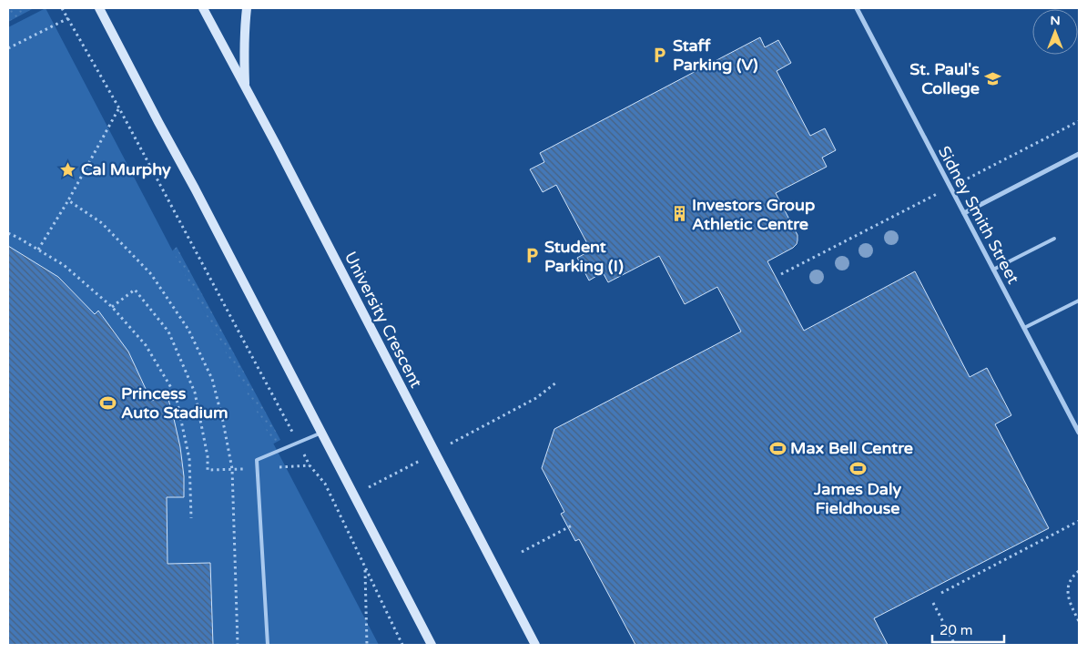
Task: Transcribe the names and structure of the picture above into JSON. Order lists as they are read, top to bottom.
{
  "streets": {
    "main road": ["University Crescent"],
    "street": ["Sidney Smith Street"]
  },
  "places": {
    "parking": ["Staff Parking (V)", "Student Parking (I)"],
    "school or university": ["St. Paul's College"],
    "place": ["Cal Murphy"],
    "building": ["Investors Group Athletic Centre"],
    "sports": ["Princess Auto Stadium", "Max Bell Centre", "James Daly Fieldhouse"]
  },
  "scale_bar": "20 m",
  "north": "top"
}
